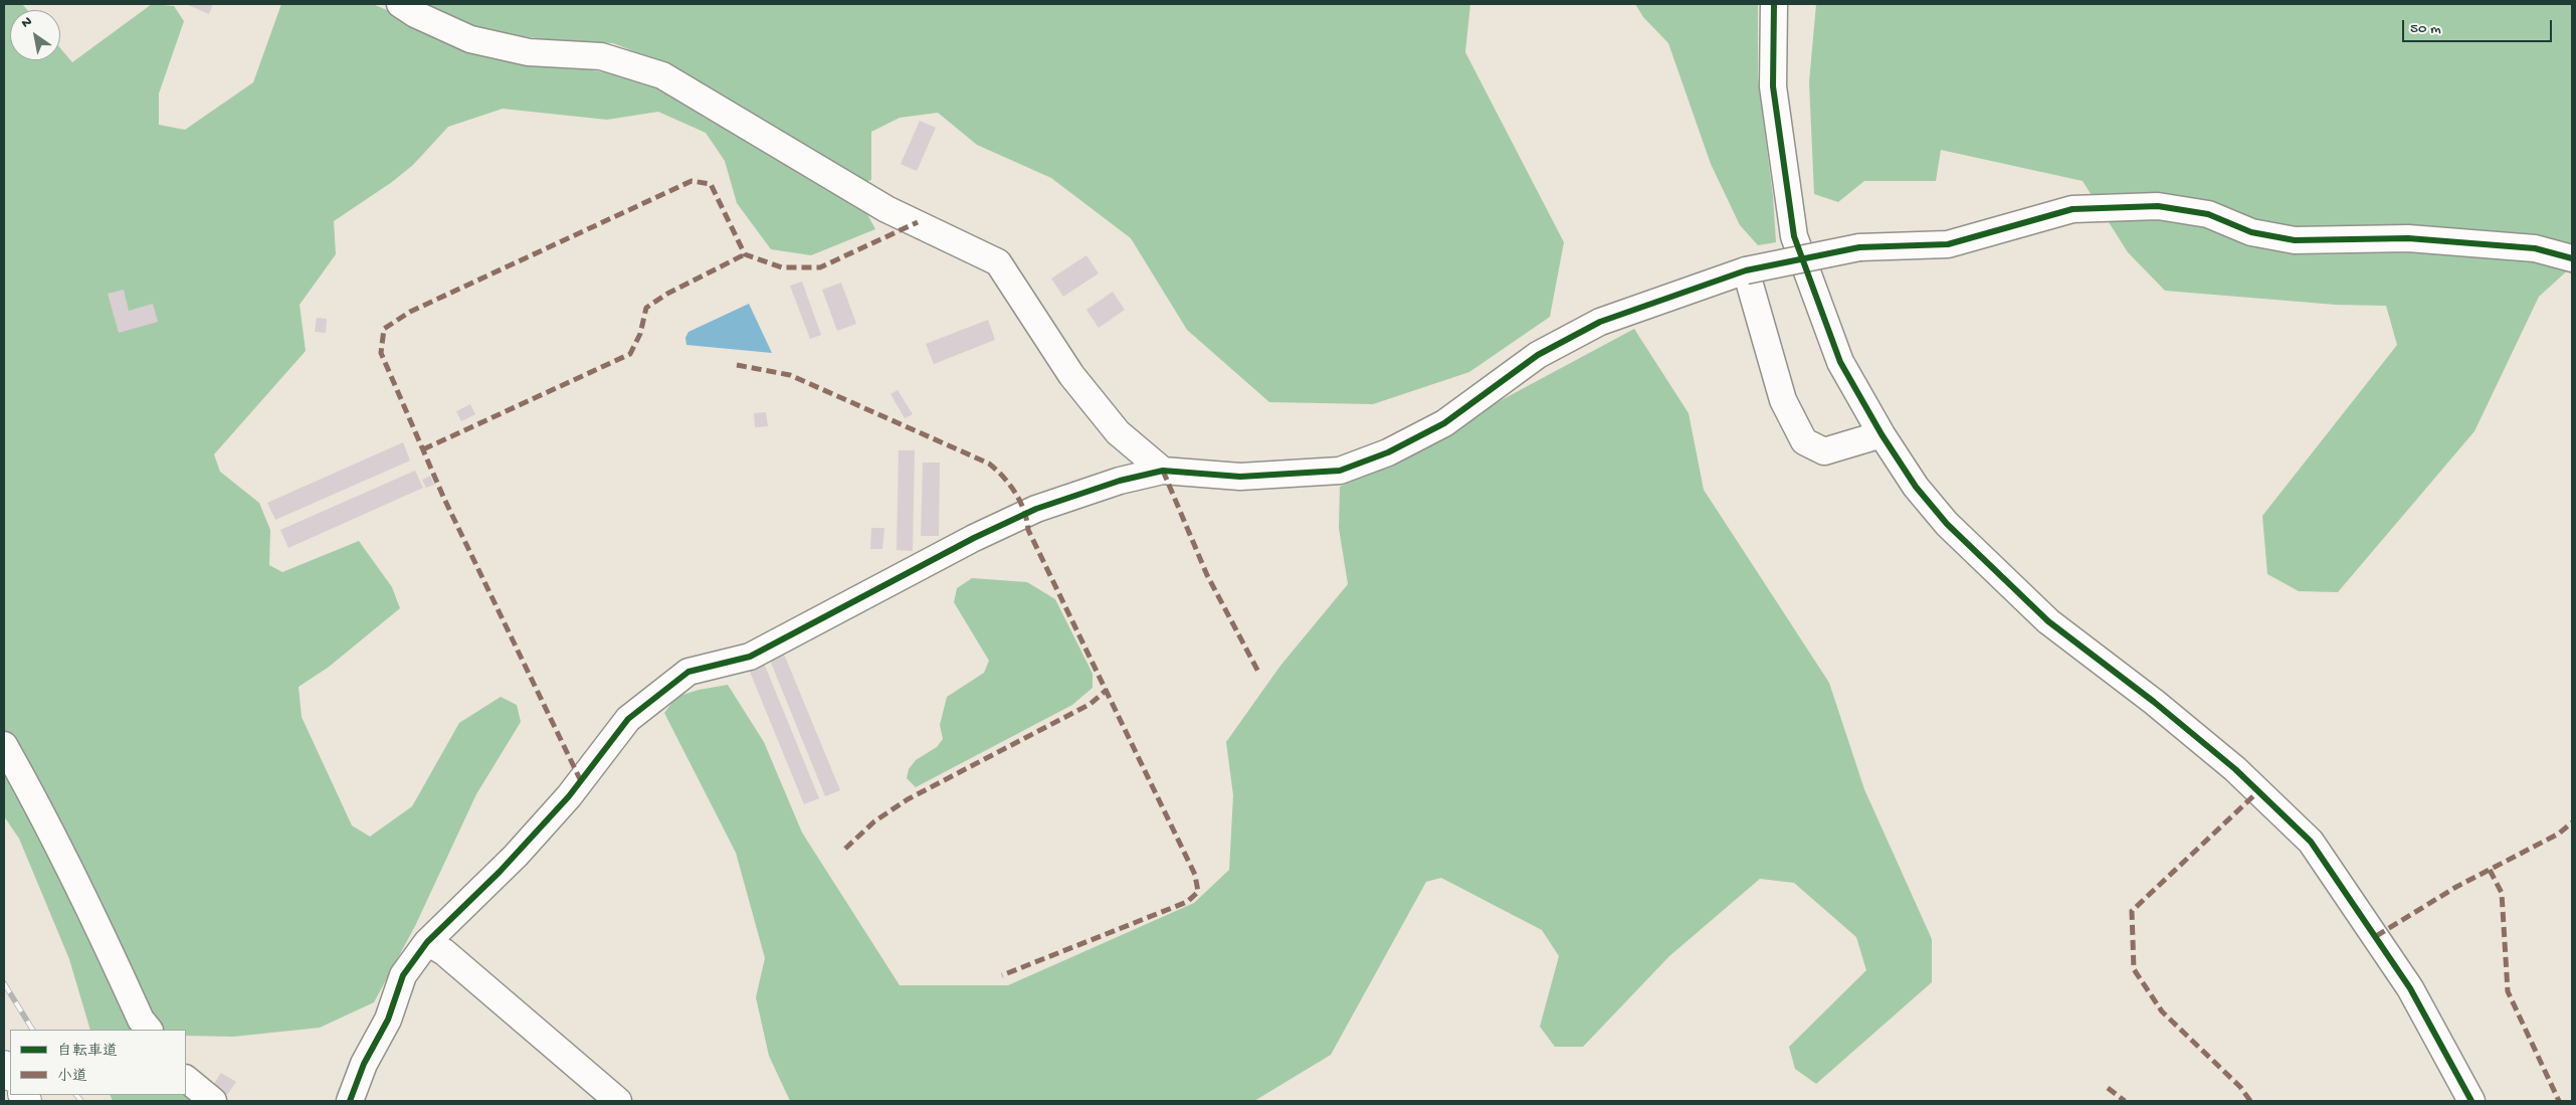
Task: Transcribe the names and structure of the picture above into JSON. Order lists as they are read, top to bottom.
{
  "legend": ["自転車道", "小道"],
  "scale_bar": "50 m",
  "north": "top left"
}
